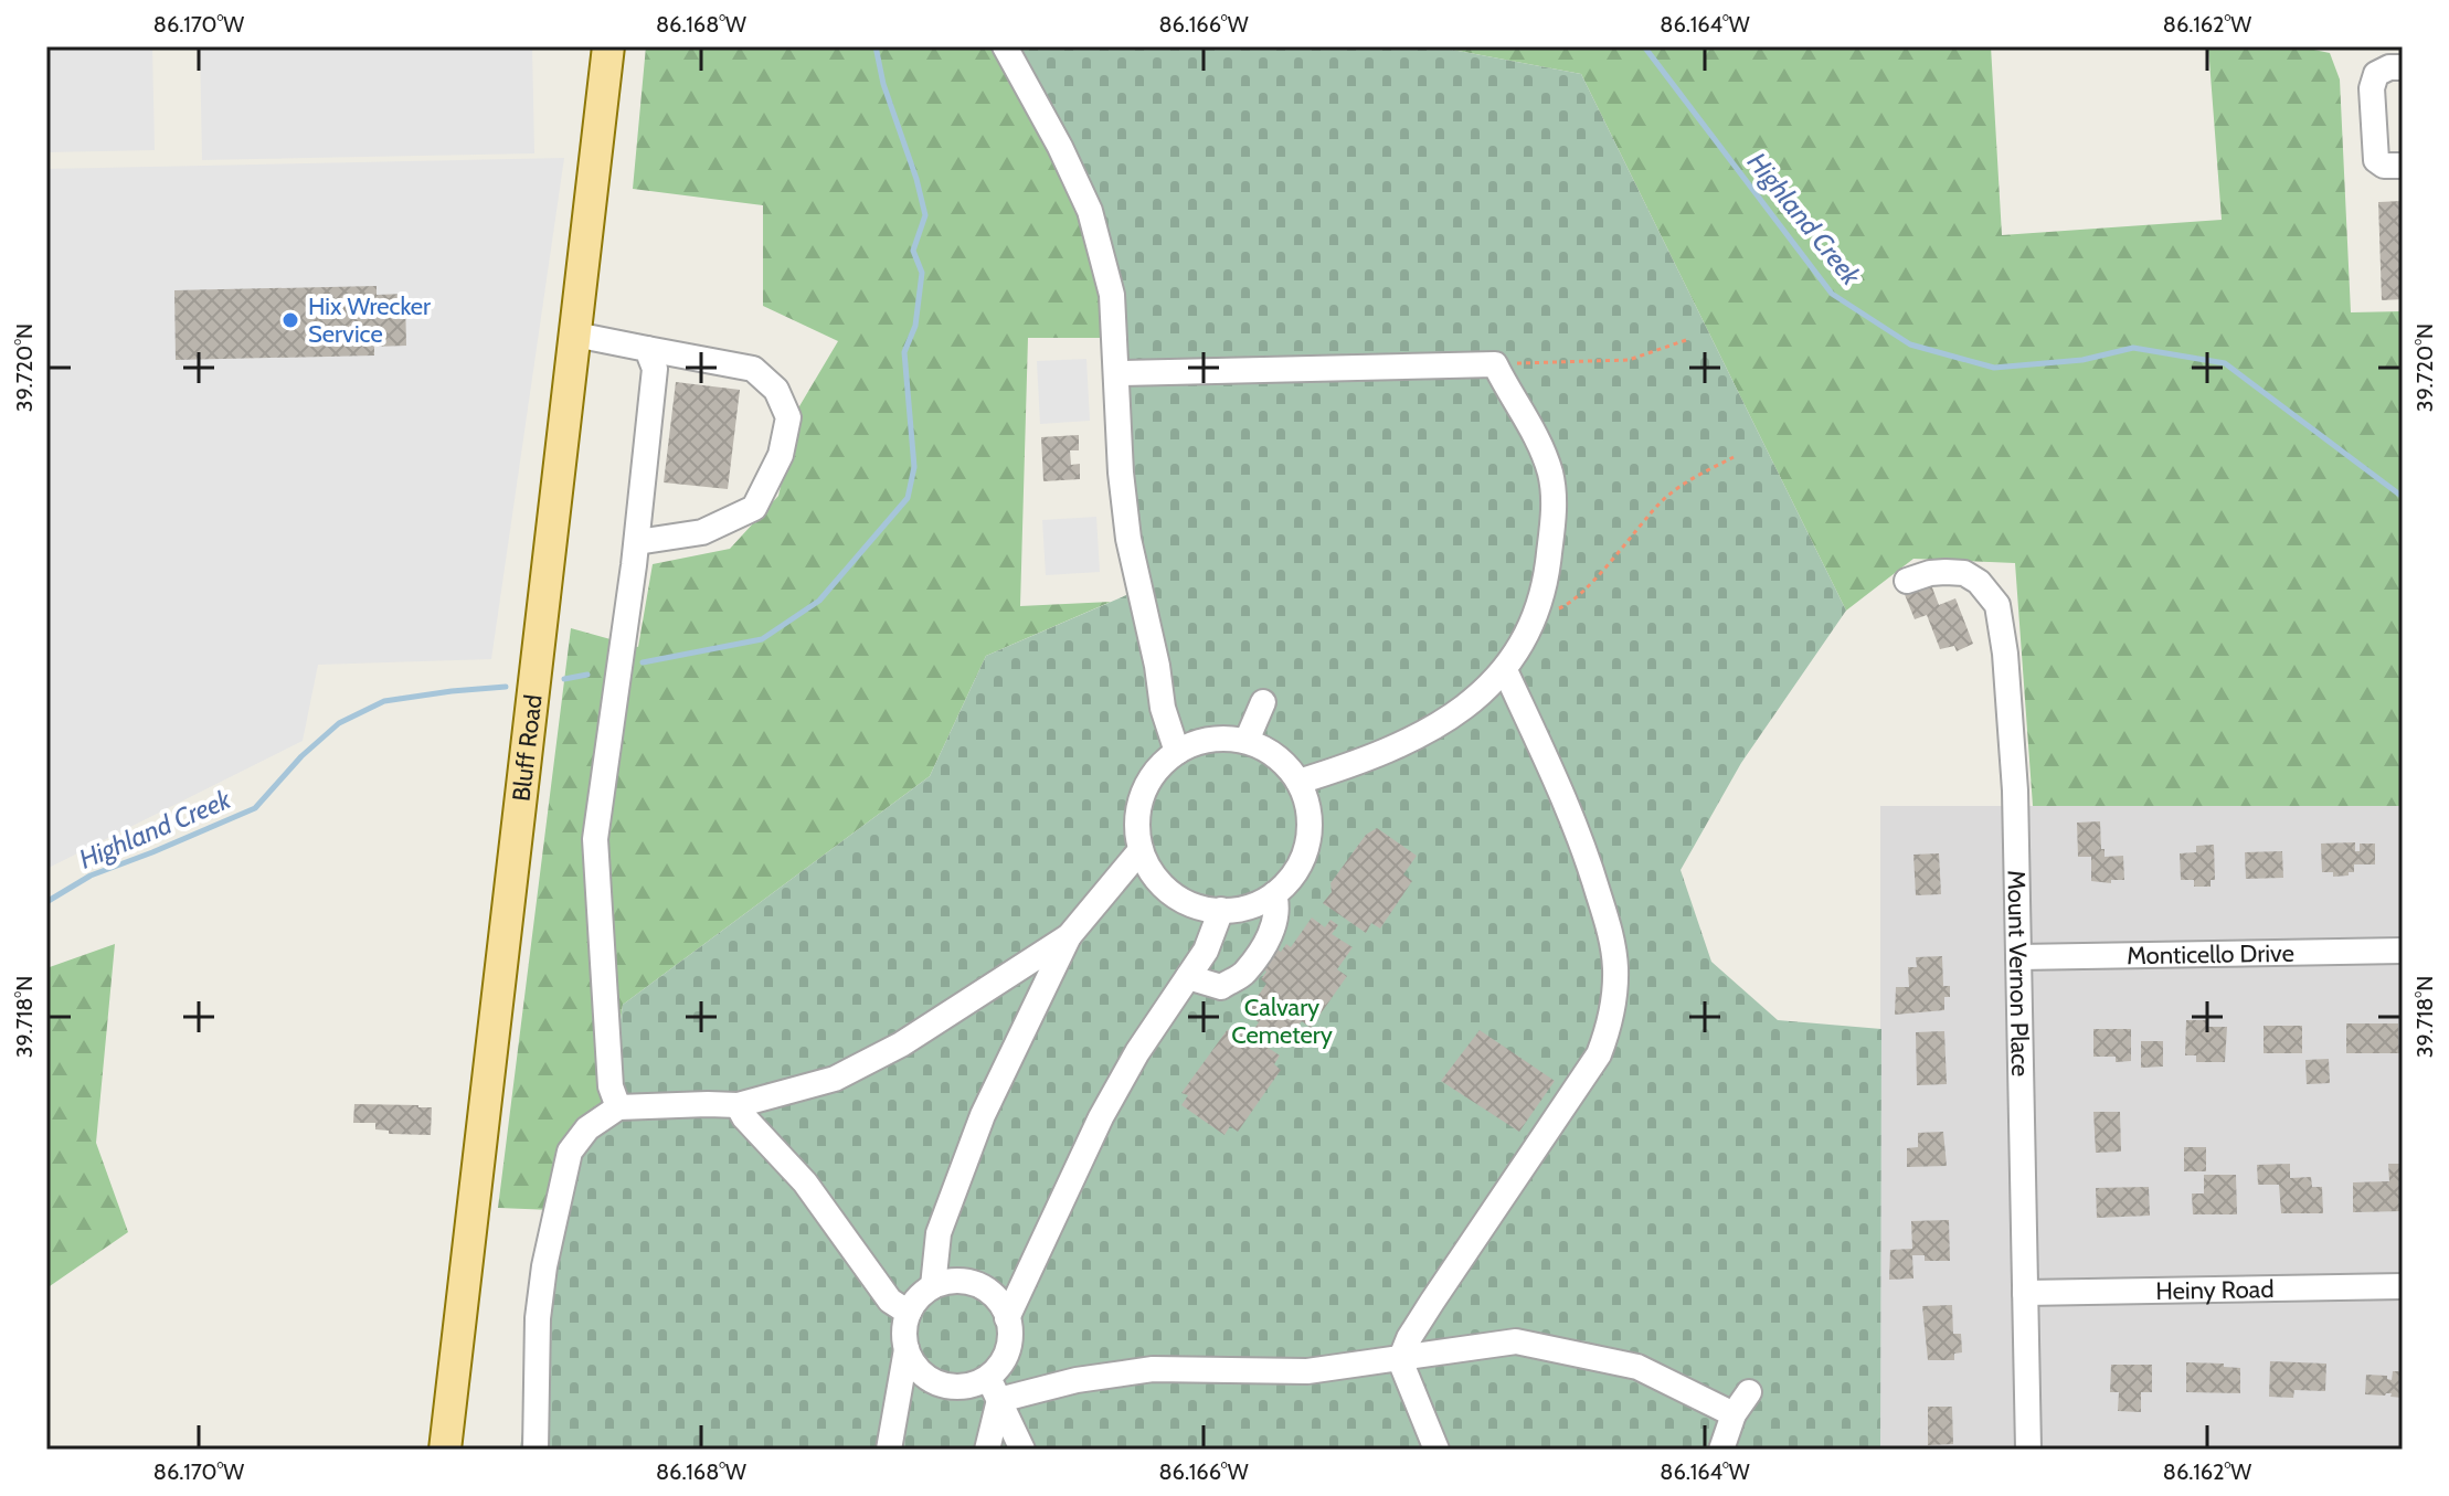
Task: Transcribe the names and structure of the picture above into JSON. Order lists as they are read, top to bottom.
{
  "streets": {
    "main road": ["Bluff Road"],
    "street": ["Monticello Drive", "Mount Vernon Place", "Heiny Road"]
  },
  "crossings": [
    ["Monticello Drive", "Mount Vernon Place"],
    ["Mount Vernon Place", "Heiny Road"]
  ],
  "water": ["Highland Creek"],
  "parks": ["Calvary Cemetery"],
  "places": ["Hix Wrecker Service"],
  "coordinates": [
    "86.170°W",
    "86.168°W",
    "86.166°W",
    "86.164°W",
    "86.162°W",
    "39.720°N",
    "39.718°N"
  ]
}
